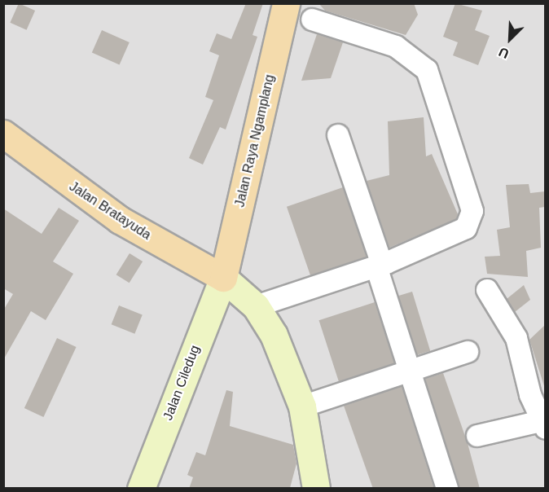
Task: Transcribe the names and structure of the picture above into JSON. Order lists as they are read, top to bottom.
{
  "streets": {
    "main road": ["Jalan Raya Ngamplang", "Jalan Bratayuda"],
    "street": ["Jalan Ciledug"]
  },
  "crossings": [
    ["Jalan Raya Ngamplang", "Jalan Bratayuda"],
    ["Jalan Raya Ngamplang", "Jalan Ciledug"],
    ["Jalan Bratayuda", "Jalan Ciledug"]
  ],
  "north": "bottom left"
}
